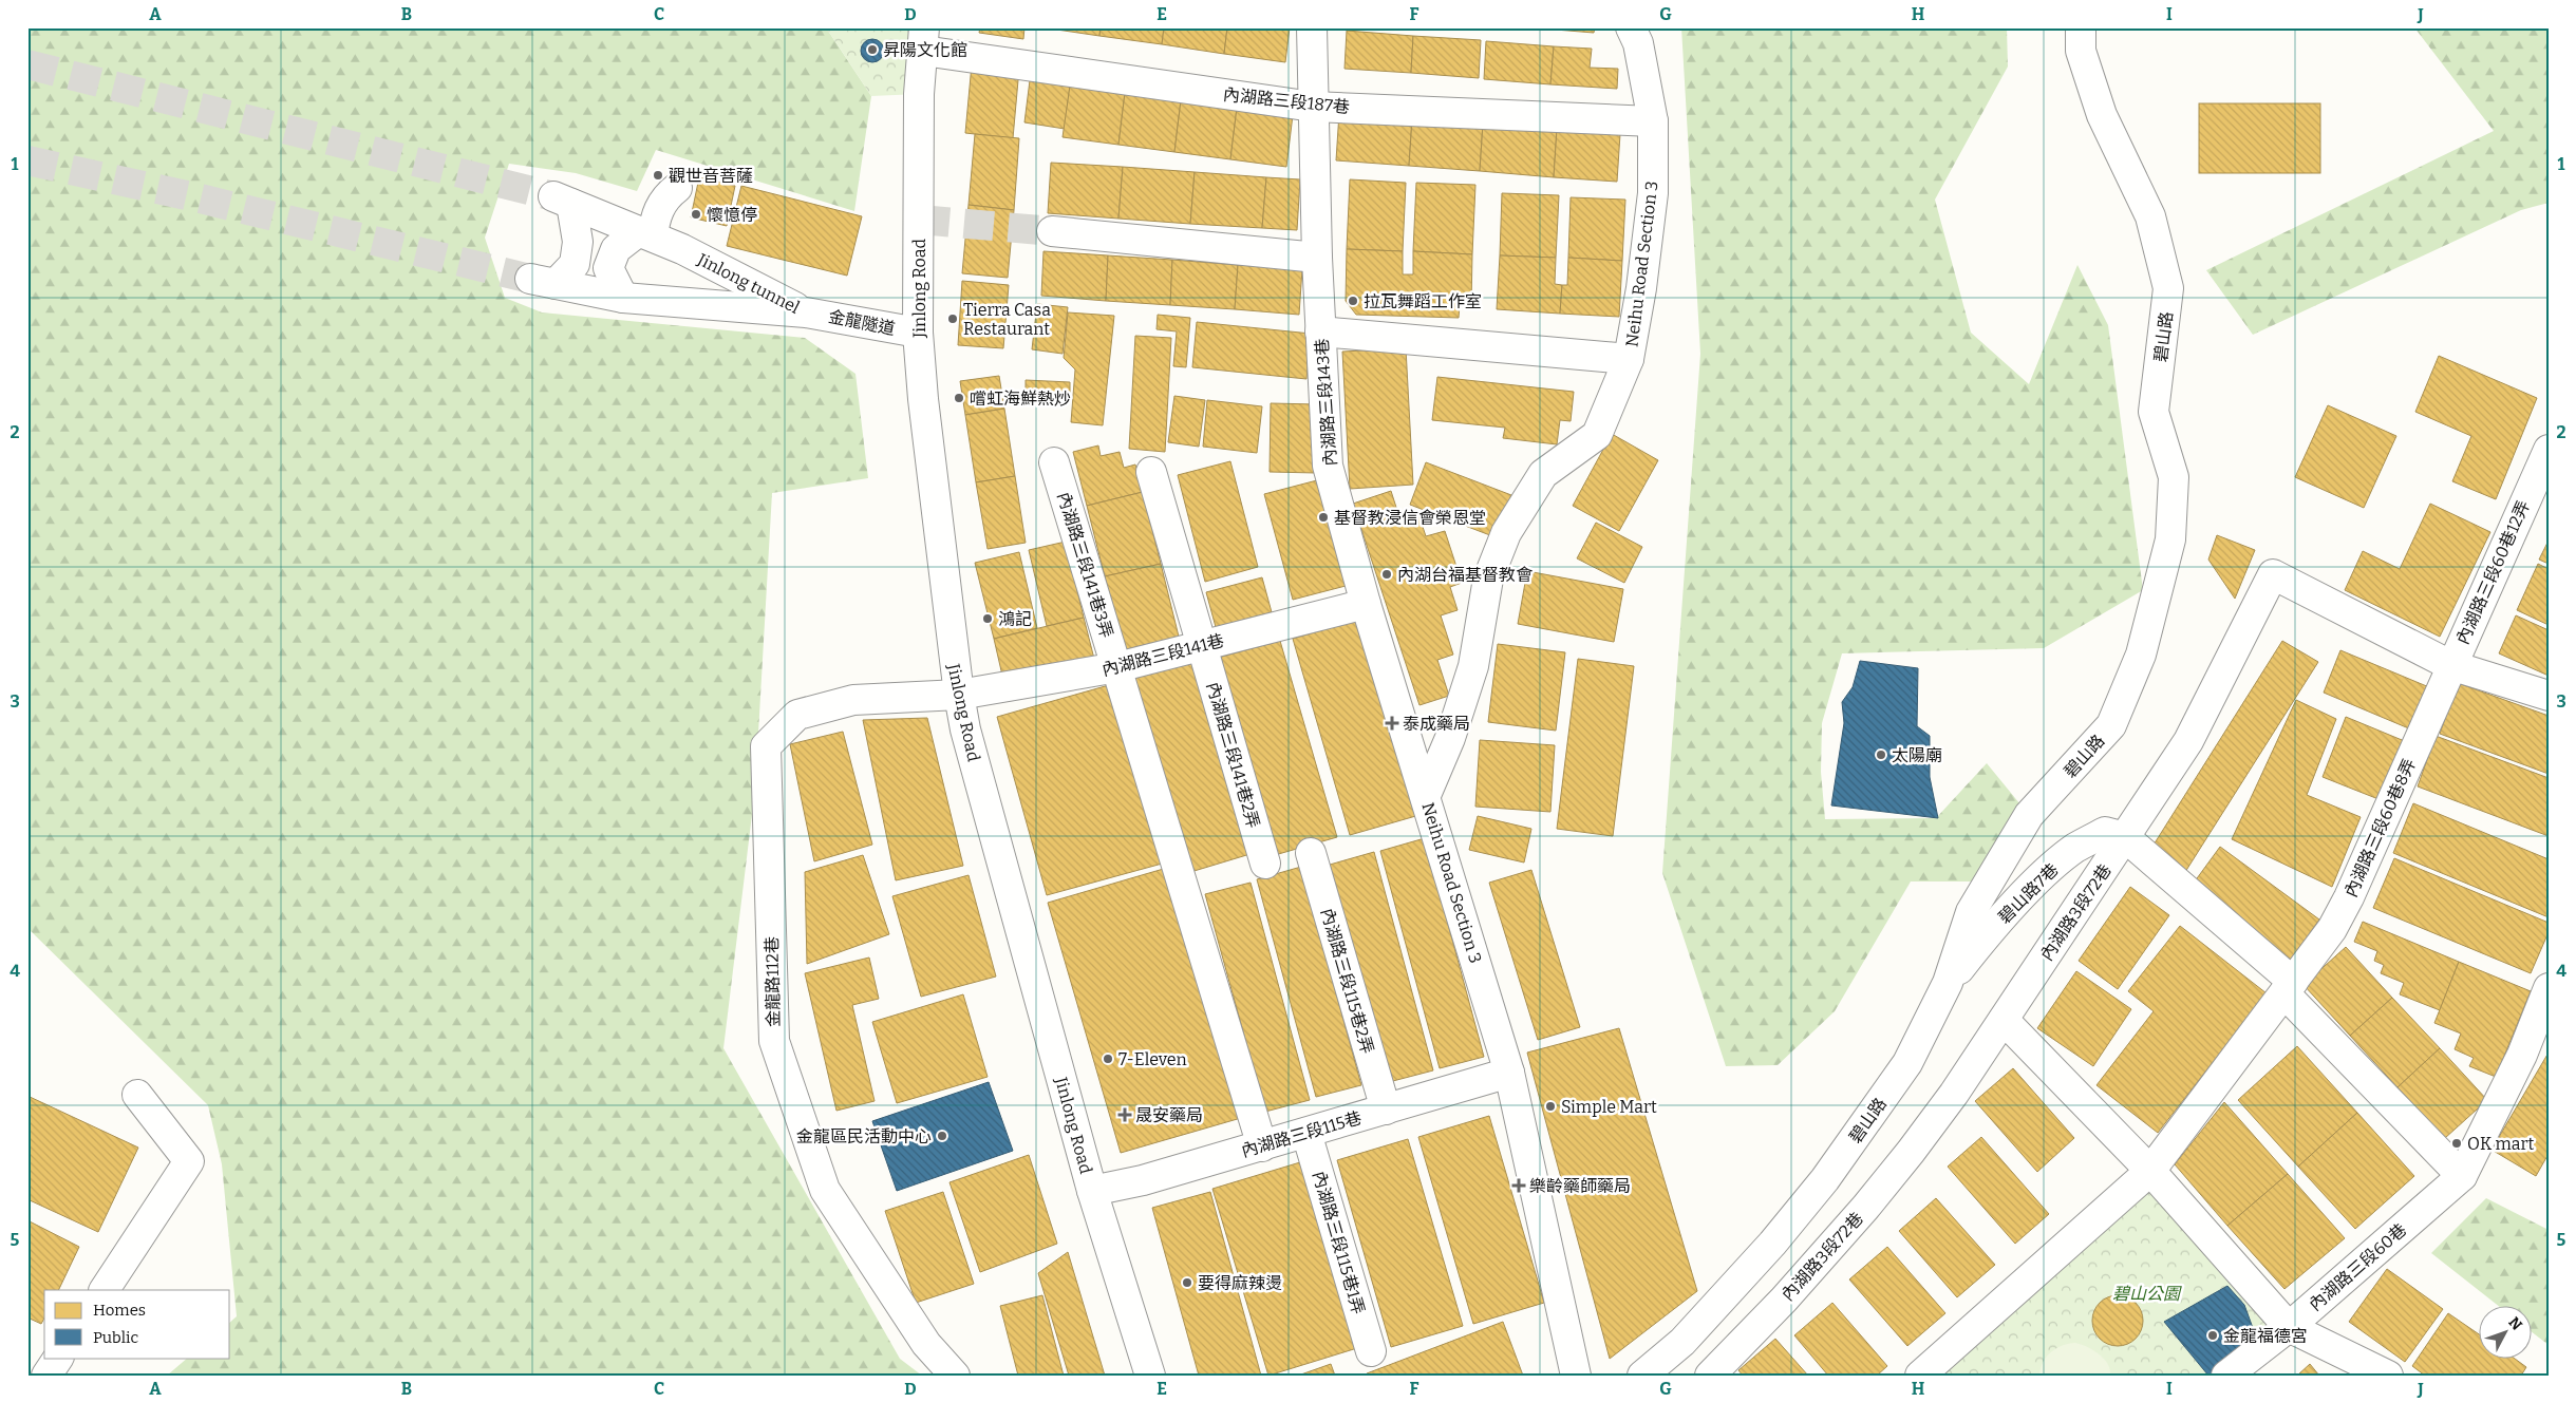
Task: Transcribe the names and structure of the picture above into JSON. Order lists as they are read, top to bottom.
{
  "streets": {
    "street": [
      "內湖路三段187巷",
      "Neihu Road Section 3",
      "Jinlong tunnel",
      "Jinlong Road",
      "金龍隧道",
      "碧山路",
      "內湖路三段143巷",
      "內湖路三段141巷3弄",
      "內湖路三段60巷12弄",
      "內湖路三段141巷",
      "內湖路三段141巷2弄",
      "內湖路三段60巷8弄",
      "碧山路7巷",
      "內湖路3段72巷",
      "內湖路三段115巷2弄",
      "金龍路112巷",
      "內湖路三段115巷",
      "內湖路三段115巷1弄",
      "內湖路三段60巷"
    ]
  },
  "crossings": [
    ["內湖路三段187巷", "Neihu Road Section 3"],
    ["內湖路三段187巷", "Jinlong Road"],
    ["內湖路三段187巷", "內湖路三段143巷"],
    ["Neihu Road Section 3", "內湖路三段143巷"],
    ["Neihu Road Section 3", "內湖路三段115巷"],
    ["Jinlong tunnel", "金龍隧道"],
    ["Jinlong Road", "金龍隧道"],
    ["Jinlong Road", "內湖路三段141巷"],
    ["Jinlong Road", "金龍路112巷"],
    ["Jinlong Road", "內湖路三段115巷"],
    ["碧山路", "碧山路7巷"],
    ["內湖路三段143巷", "內湖路三段141巷"],
    ["內湖路三段141巷3弄", "內湖路三段141巷"],
    ["內湖路三段141巷3弄", "內湖路三段115巷"],
    ["內湖路三段60巷12弄", "內湖路三段60巷8弄"],
    ["內湖路三段60巷12弄", "內湖路3段72巷"],
    ["內湖路三段141巷", "內湖路三段141巷2弄"],
    ["內湖路三段141巷", "金龍路112巷"],
    ["內湖路三段60巷8弄", "內湖路3段72巷"],
    ["碧山路7巷", "內湖路3段72巷"],
    ["內湖路三段115巷2弄", "內湖路三段115巷"],
    ["內湖路三段115巷", "內湖路三段115巷1弄"]
  ],
  "parks": ["碧山公園"],
  "places": {
    "other": [
      "昇陽文化館",
      "觀世音菩薩",
      "懷憶停",
      "拉瓦舞蹈工作室",
      "Tierra Casa Restaurant",
      "嚐虹海鮮熱炒",
      "基督教浸信會榮恩堂",
      "內湖台福基督教會",
      "鴻記",
      "太陽廟",
      "7-Eleven",
      "Simple Mart",
      "金龍區民活動中心",
      "OK mart",
      "要得麻辣燙",
      "金龍福德宮"
    ],
    "health": ["泰成藥局", "晟安藥局", "樂齡藥師藥局"]
  },
  "legend": ["Homes", "Public"],
  "north": "top right",
  "grid": {
    "columns": [
      "A",
      "B",
      "C",
      "D",
      "E",
      "F",
      "G",
      "H",
      "I",
      "J"
    ],
    "rows": [
      "1",
      "2",
      "3",
      "4",
      "5"
    ]
  }
}
